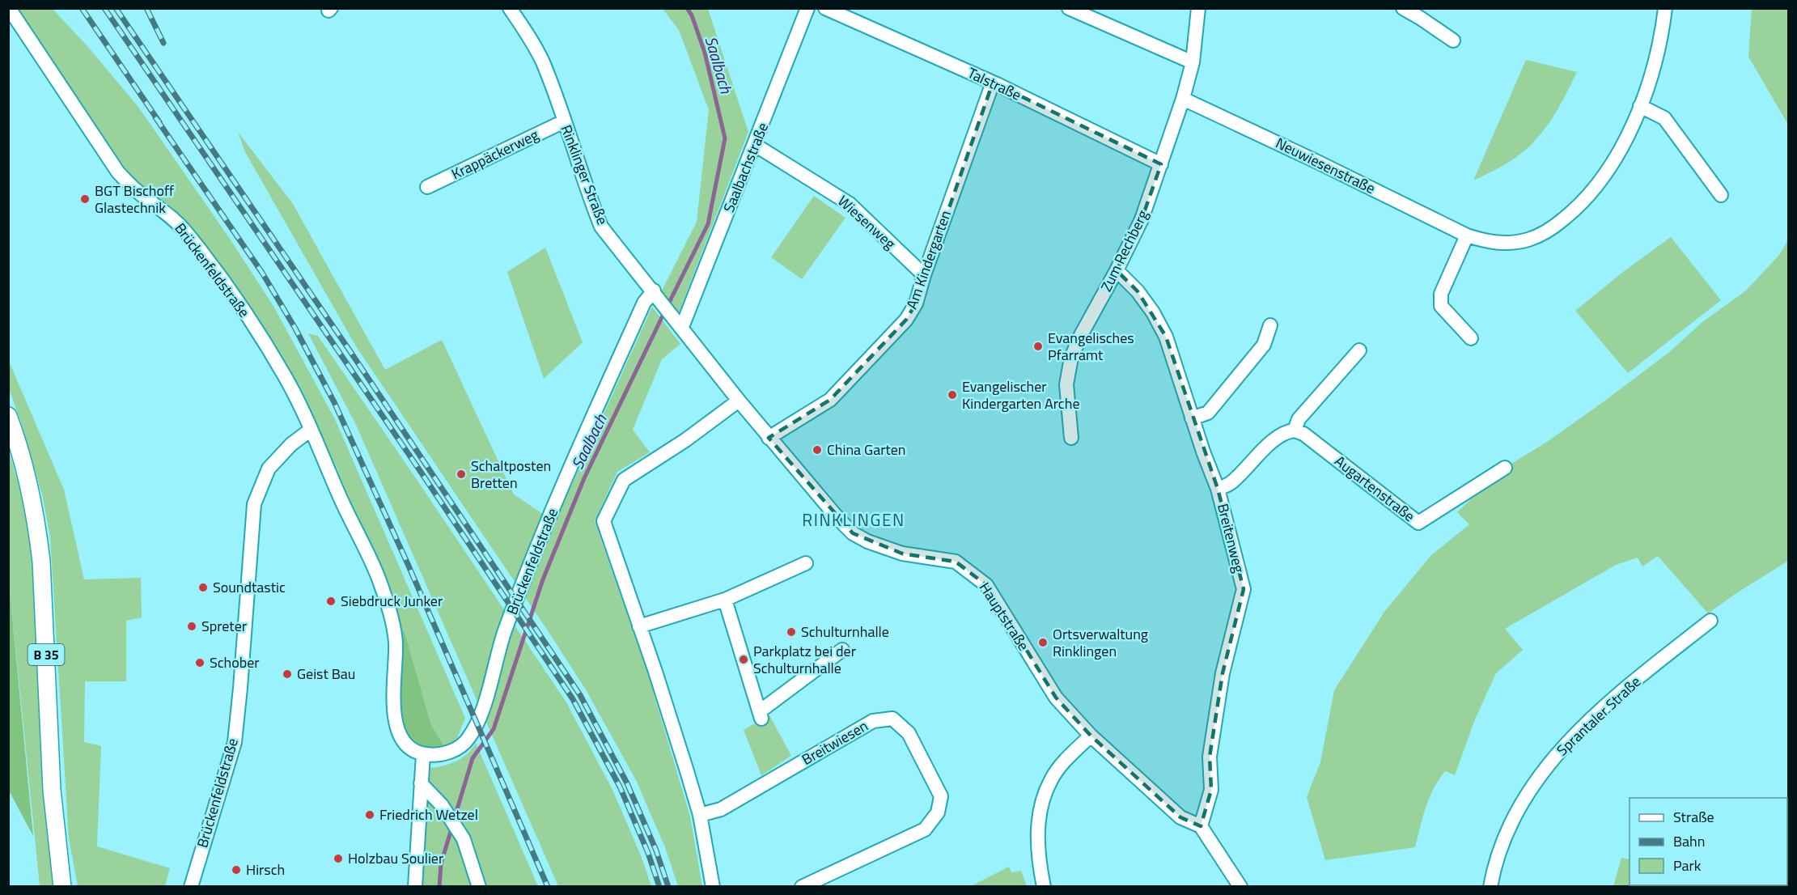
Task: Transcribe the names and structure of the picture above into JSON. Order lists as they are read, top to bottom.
{
  "streets": {
    "main road": ["B 35"],
    "street": [
      "Talstraße",
      "Krappäckerweg",
      "Neuwiesenstraße",
      "Saalbachstraße",
      "Rinklinger Straße",
      "Wiesenweg",
      "Zum Rechberg",
      "Am Kindergarten",
      "Brückenfeldstraße",
      "Augartenstraße",
      "Breitenweg",
      "Hauptstraße",
      "Sprantaler Straße",
      "Breitwiesen"
    ]
  },
  "crossings": [
    ["Talstraße", "Zum Rechberg"],
    ["Talstraße", "Am Kindergarten"],
    ["Krappäckerweg", "Rinklinger Straße"],
    ["Neuwiesenstraße", "Zum Rechberg"],
    ["Saalbachstraße", "Rinklinger Straße"],
    ["Saalbachstraße", "Wiesenweg"],
    ["Saalbachstraße", "Hauptstraße"],
    ["Rinklinger Straße", "Brückenfeldstraße"],
    ["Rinklinger Straße", "Hauptstraße"],
    ["Wiesenweg", "Am Kindergarten"],
    ["Zum Rechberg", "Breitenweg"],
    ["Am Kindergarten", "Hauptstraße"],
    ["Breitenweg", "Hauptstraße"]
  ],
  "districts": ["RINKLINGEN"],
  "water": ["Saalbach"],
  "places": [
    "BGT Bischoff Glastechnik",
    "Evangelisches Pfarramt",
    "Evangelischer Kindergarten Arche",
    "China Garten",
    "Schaltposten Bretten",
    "Soundtastic",
    "Siebdruck Junker",
    "Spreter",
    "Schulturnhalle",
    "Ortsverwaltung Rinklingen",
    "Parkplatz bei der Schulturnhalle",
    "Schober",
    "Geist Bau",
    "Friedrich Wetzel",
    "Holzbau Soulier",
    "Hirsch"
  ],
  "legend": ["Straße", "Bahn", "Park"]
}
